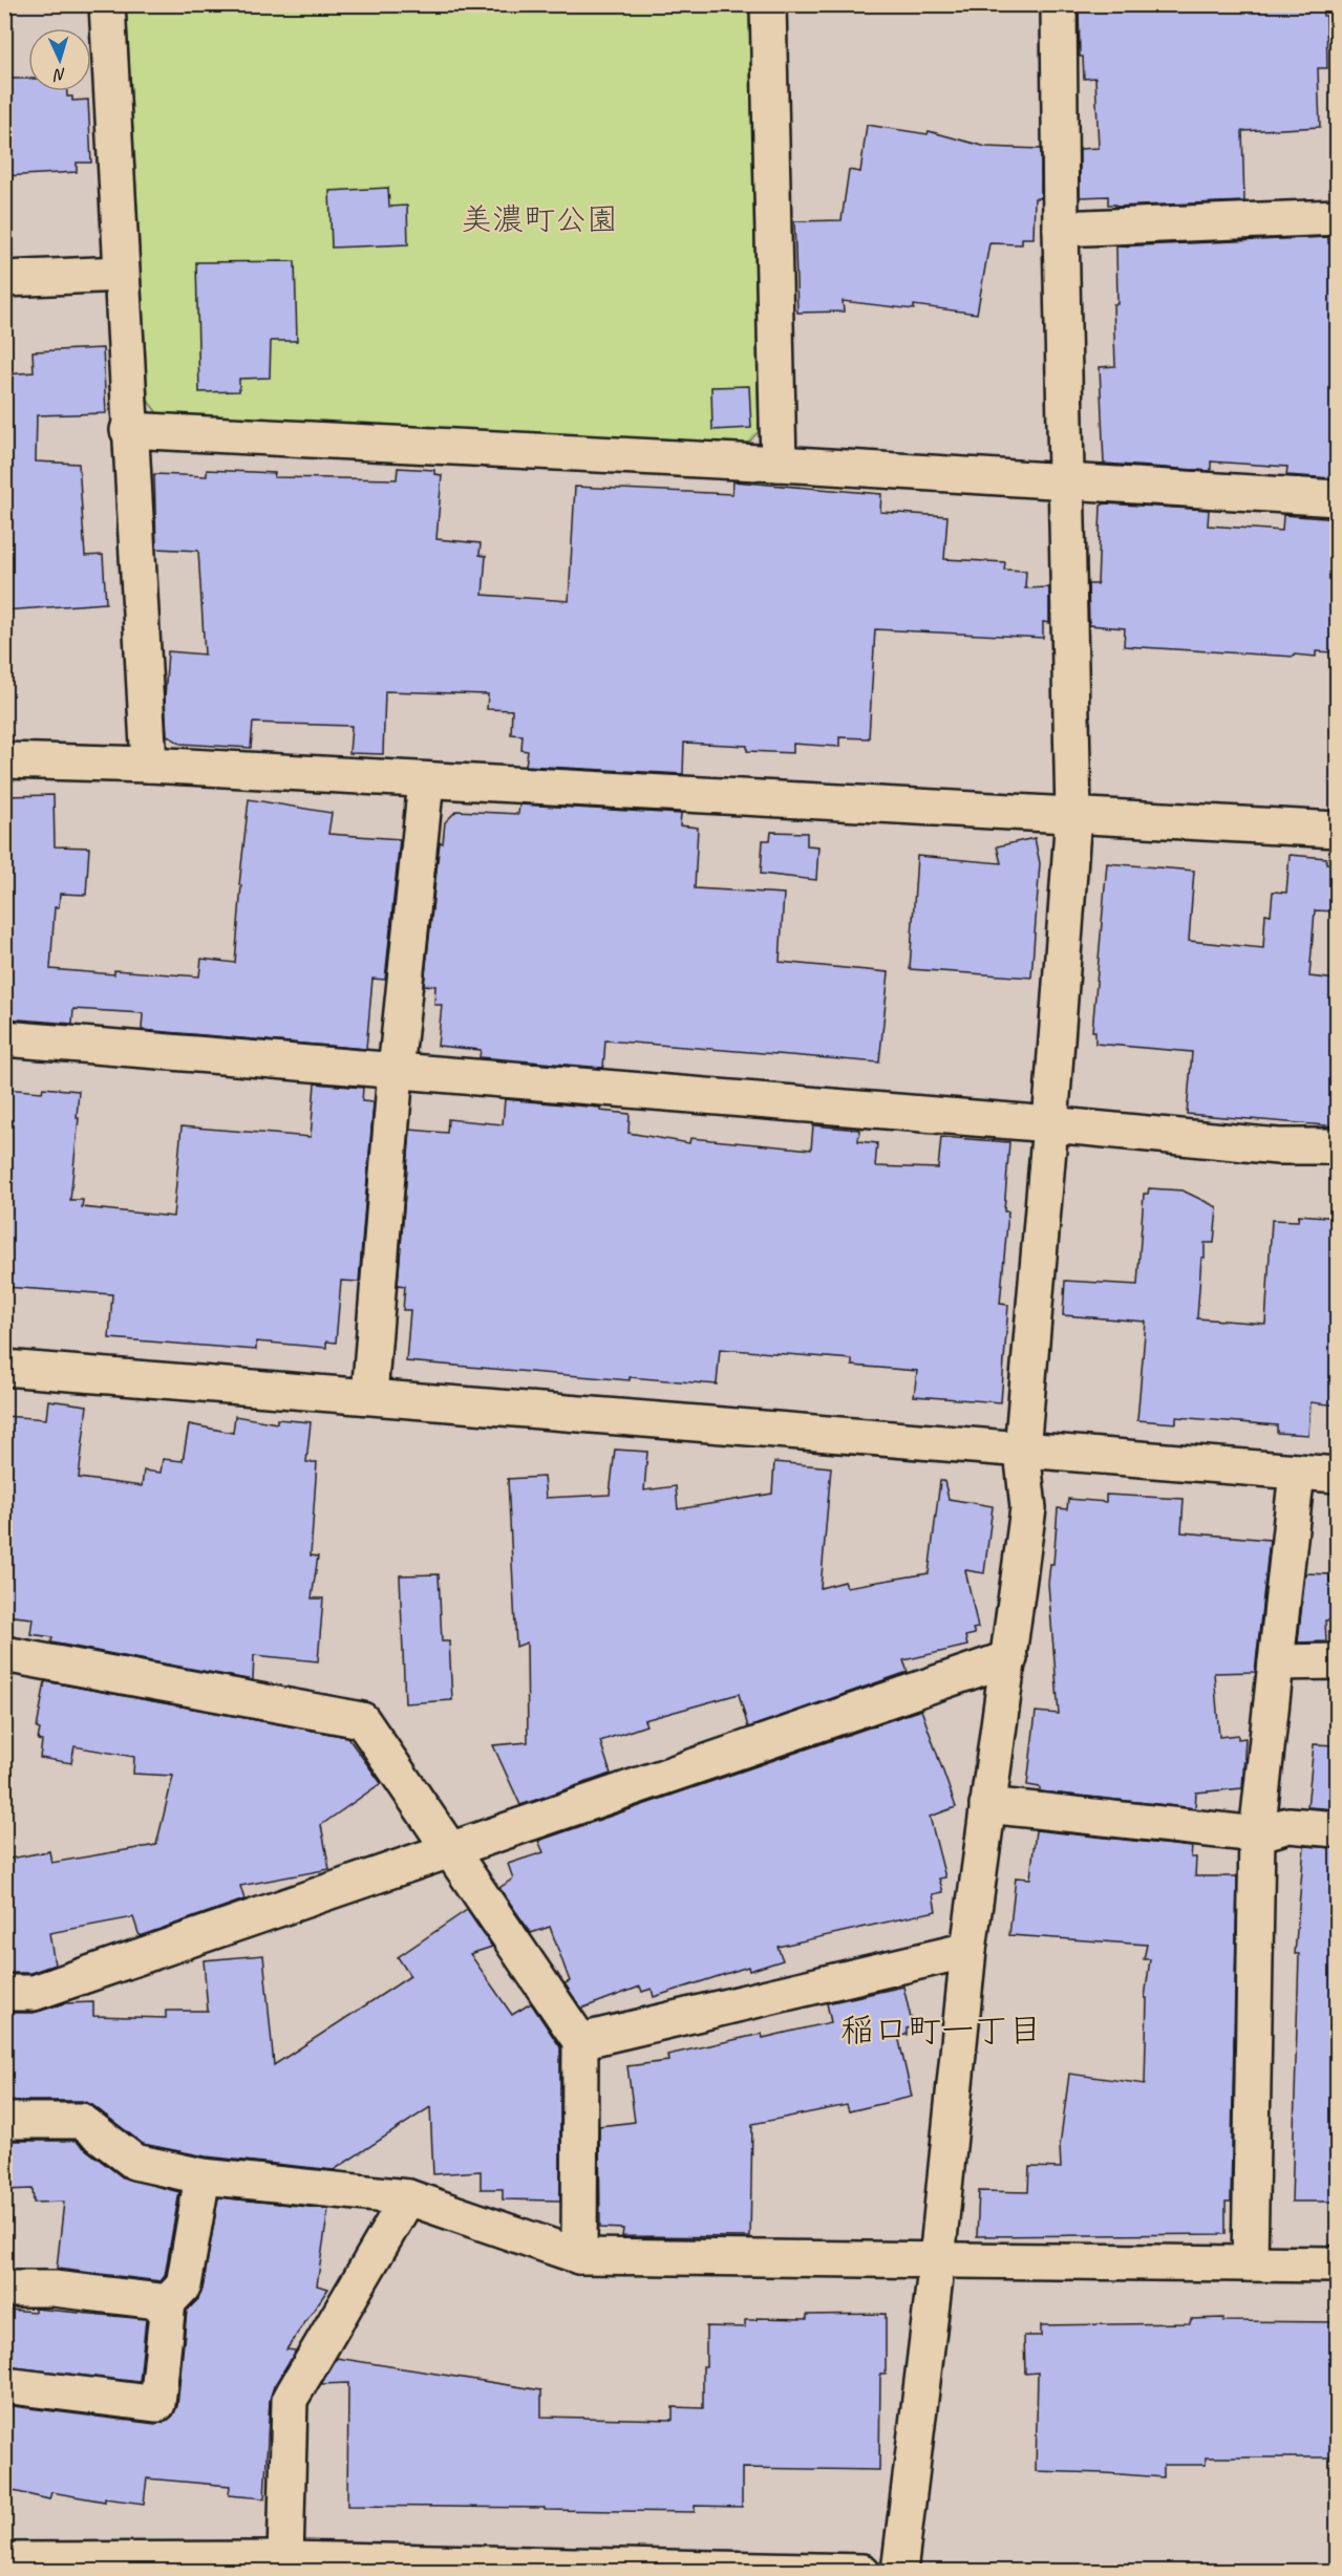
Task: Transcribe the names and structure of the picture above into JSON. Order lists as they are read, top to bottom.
{
  "districts": ["稲口町一丁目"],
  "parks": ["美濃町公園"],
  "north": "bottom"
}
